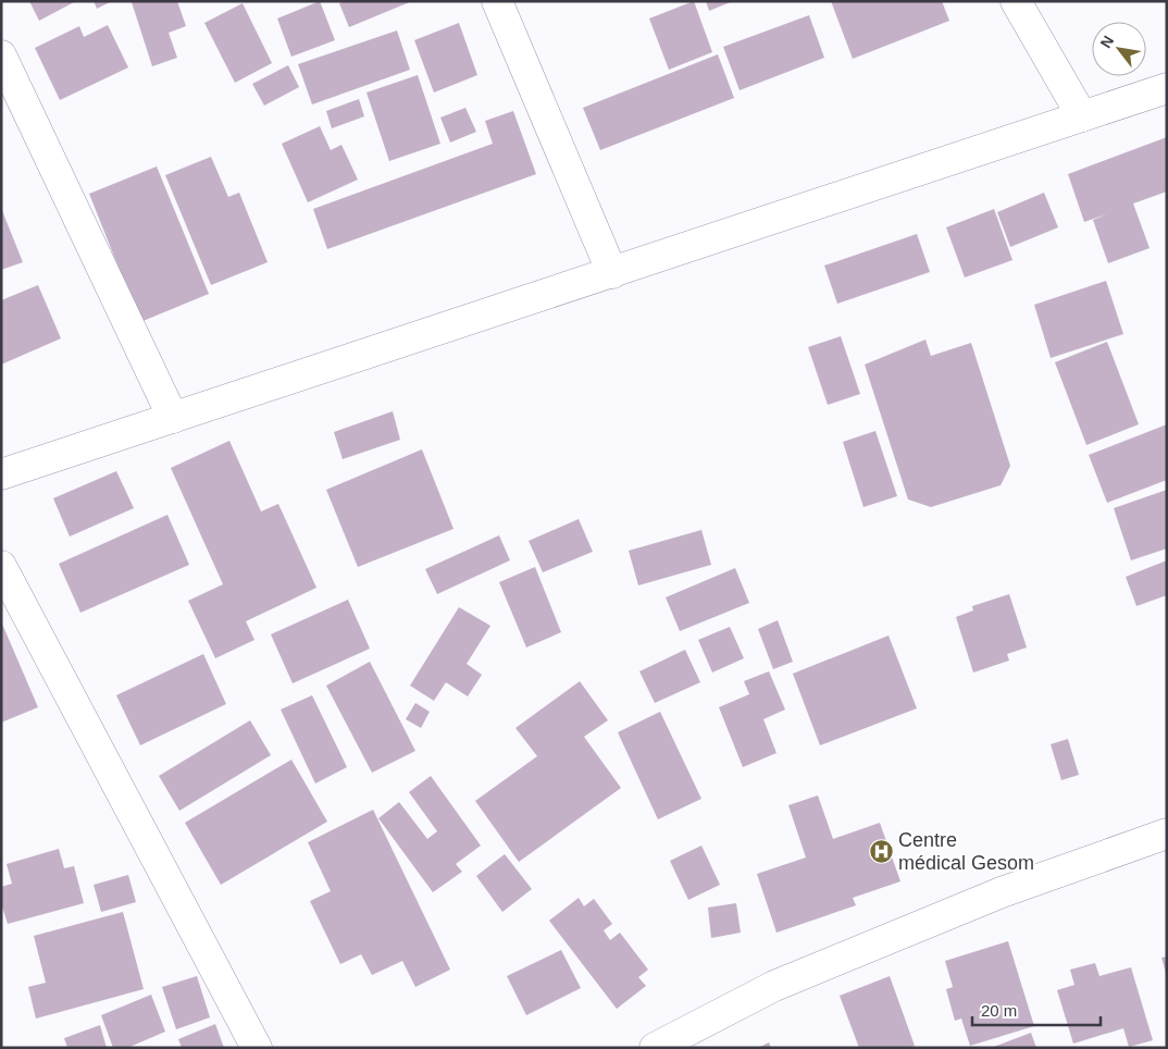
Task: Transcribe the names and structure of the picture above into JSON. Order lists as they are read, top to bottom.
{
  "places": {
    "hospital": ["Centre médical Gesom"]
  },
  "scale_bar": "20 m",
  "north": "top left"
}
